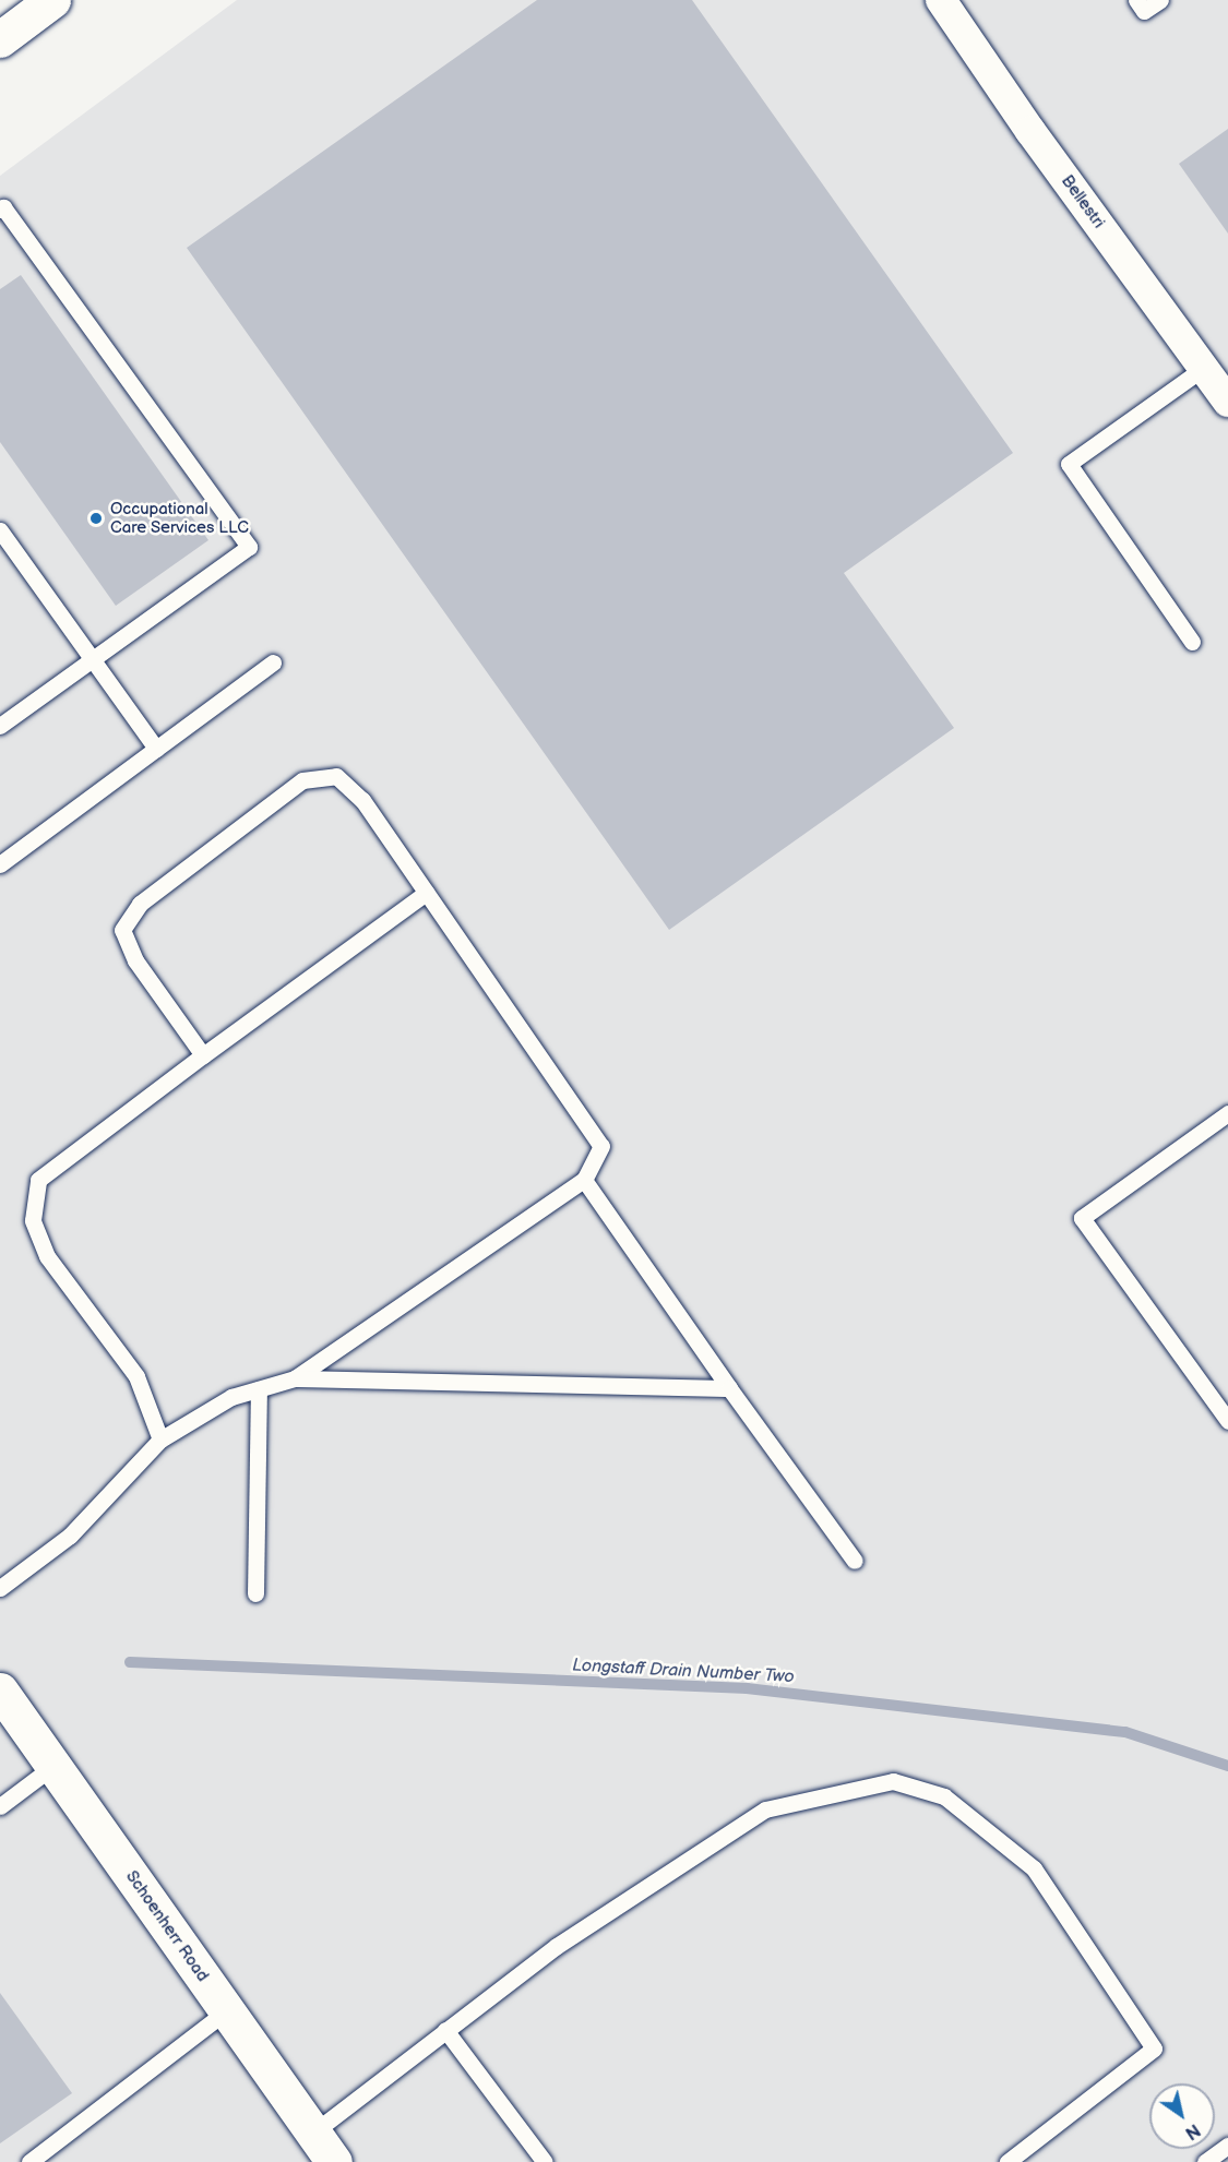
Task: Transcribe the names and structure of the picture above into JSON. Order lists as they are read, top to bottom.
{
  "streets": {
    "street": ["Bellestri", "Schoenherr Road"]
  },
  "water": ["Longstaff Drain Number Two"],
  "places": ["Occupational Care Services LLC"],
  "north": "bottom right"
}
